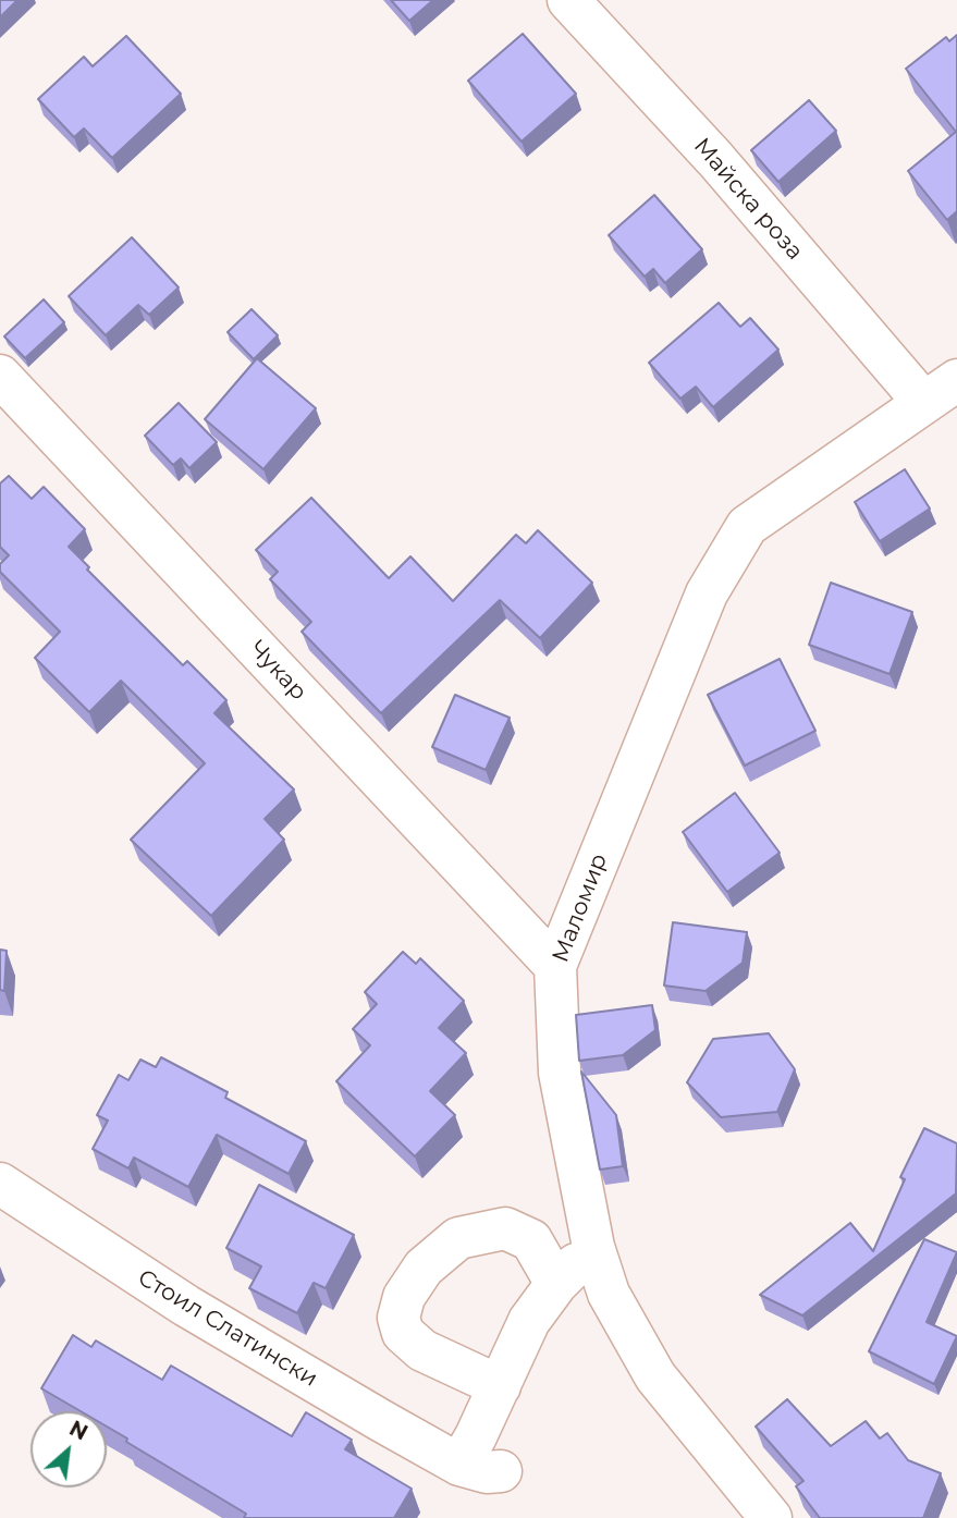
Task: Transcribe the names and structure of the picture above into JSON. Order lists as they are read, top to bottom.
{
  "streets": {
    "street": [
      "Майска роза",
      "Чукар",
      "Маломир",
      "Стоил Слатински"
    ]
  },
  "crossings": [
    ["Майска роза", "Маломир"],
    ["Чукар", "Маломир"]
  ],
  "north": "top right"
}
